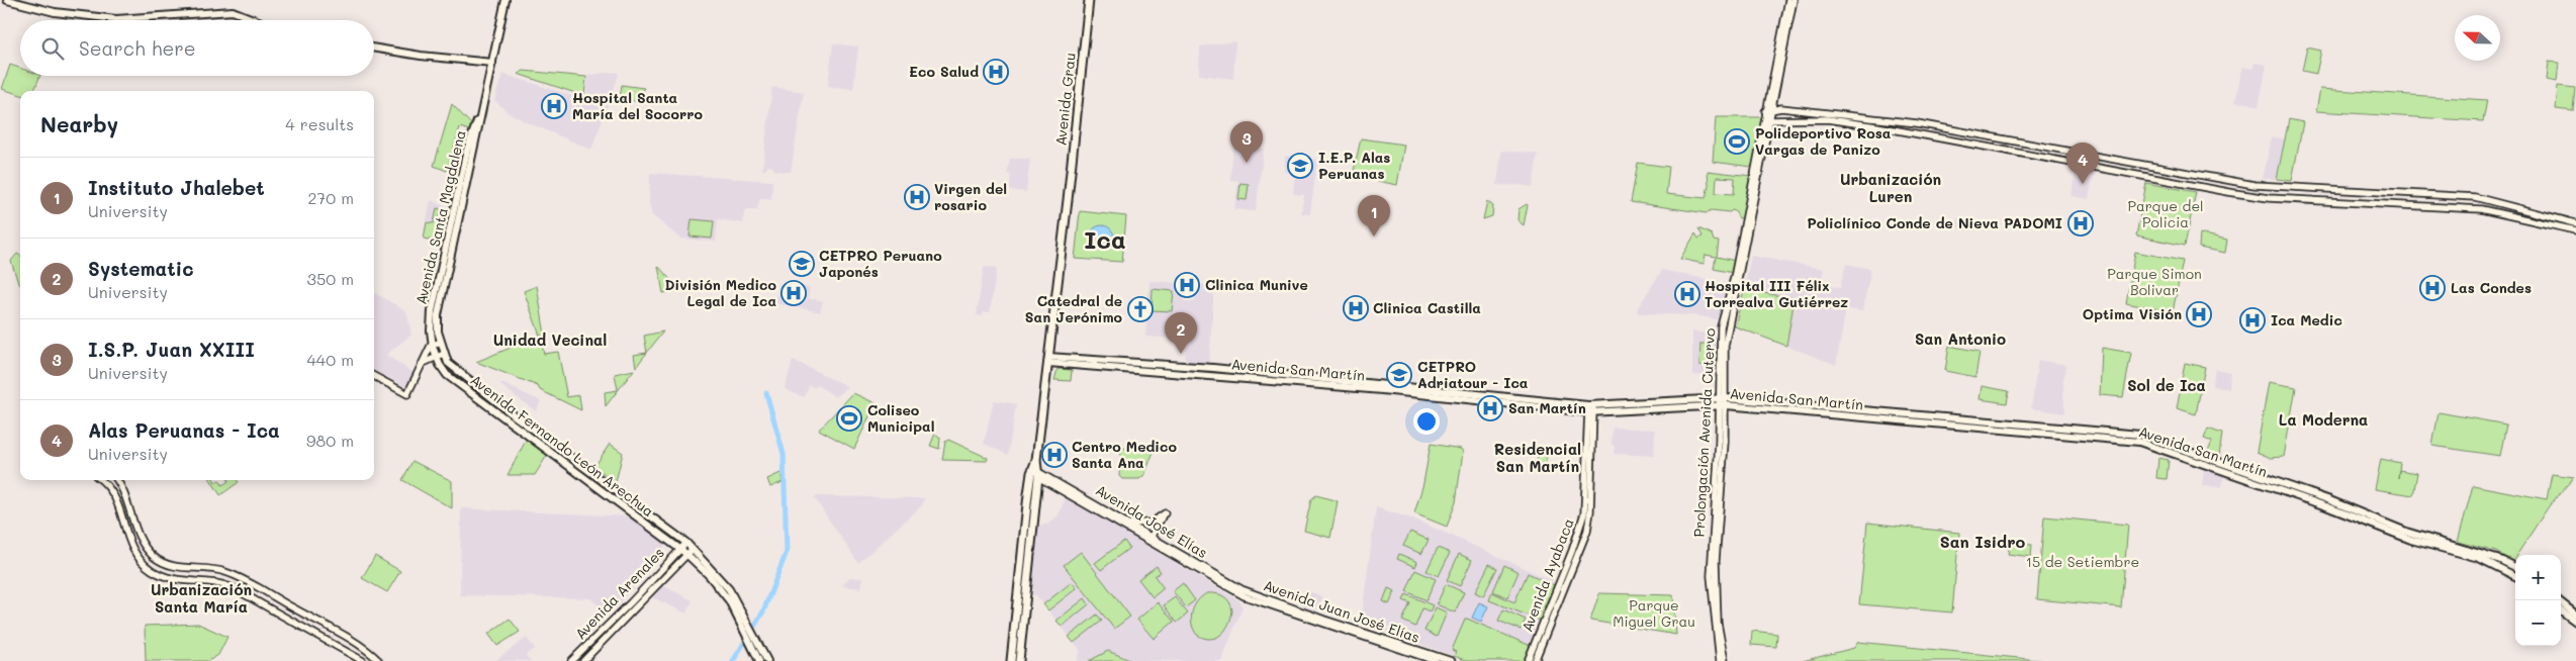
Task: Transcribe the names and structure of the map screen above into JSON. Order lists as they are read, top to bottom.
{
  "streets": {
    "main road": [
      "Avenida Grau",
      "Avenida Santa Magdalena",
      "Avenida San Martín",
      "Avenida Fernando León Arechua"
    ],
    "street": [
      "Prolongación Avenida Cutervo",
      "Avenida José Elías",
      "Avenida Ayabaca",
      "Avenida Arenales",
      "Avenida Juan José Elías"
    ]
  },
  "crossings": [
    ["Avenida Grau", "Avenida San Martín"],
    ["Avenida Grau", "Avenida José Elías"],
    ["Avenida Santa Magdalena", "Avenida Fernando León Arechua"],
    ["Avenida San Martín", "Prolongación Avenida Cutervo"],
    ["Avenida San Martín", "Avenida Ayabaca"],
    ["Avenida Fernando León Arechua", "Avenida Arenales"],
    ["Avenida José Elías", "Avenida Juan José Elías"]
  ],
  "districts": [
    "Urbanización Luren",
    "Ica",
    "San Antonio",
    "Unidad Vecinal",
    "Sol de Ica",
    "La Moderna",
    "Residencial San Martín",
    "San Isidro",
    "Urbanización Santa María"
  ],
  "parks": [
    "Parque del Policia",
    "Parque Simon Bolivar",
    "15 de Setiembre",
    "Parque Miguel Grau"
  ],
  "places": {
    "hospital": [
      "Eco Salud",
      "Hospital Santa María del Socorro",
      "Virgen del rosario",
      "Policlínico Conde de Nieva PADOMI",
      "Clinica Munive",
      "Las Condes",
      "División Medico Legal de Ica",
      "Hospital III Félix Torrealva Gutiérrez",
      "Clinica Castilla",
      "Optima Visión",
      "Ica Medic",
      "San Martín",
      "Centro Medico Santa Ana"
    ],
    "sports": ["Polideportivo Rosa Vargas de Panizo", "Coliseo Municipal"],
    "school or university": ["I.E.P. Alas Peruanas", "CETPRO Peruano Japonés", "CETPRO Adriatour - Ica"],
    "church": ["Catedral de San Jerónimo"]
  },
  "north": "left",
  "page": {
    "search": "Search here",
    "heading": ["Nearby", "4 results"],
    "pins": [
      "3",
      "4",
      "1",
      "2"
    ],
    "list": [
      {
        "mark": "1",
        "name": "Instituto Jhalebet",
        "note": "University",
        "value": "270 m"
      },
      {
        "mark": "2",
        "name": "Systematic",
        "note": "University",
        "value": "350 m"
      },
      {
        "mark": "3",
        "name": "I.S.P. Juan XXIII",
        "note": "University",
        "value": "440 m"
      },
      {
        "mark": "4",
        "name": "Alas Peruanas - Ica",
        "note": "University",
        "value": "980 m"
      }
    ],
    "map_buttons": ["+", "−"]
  }
}
